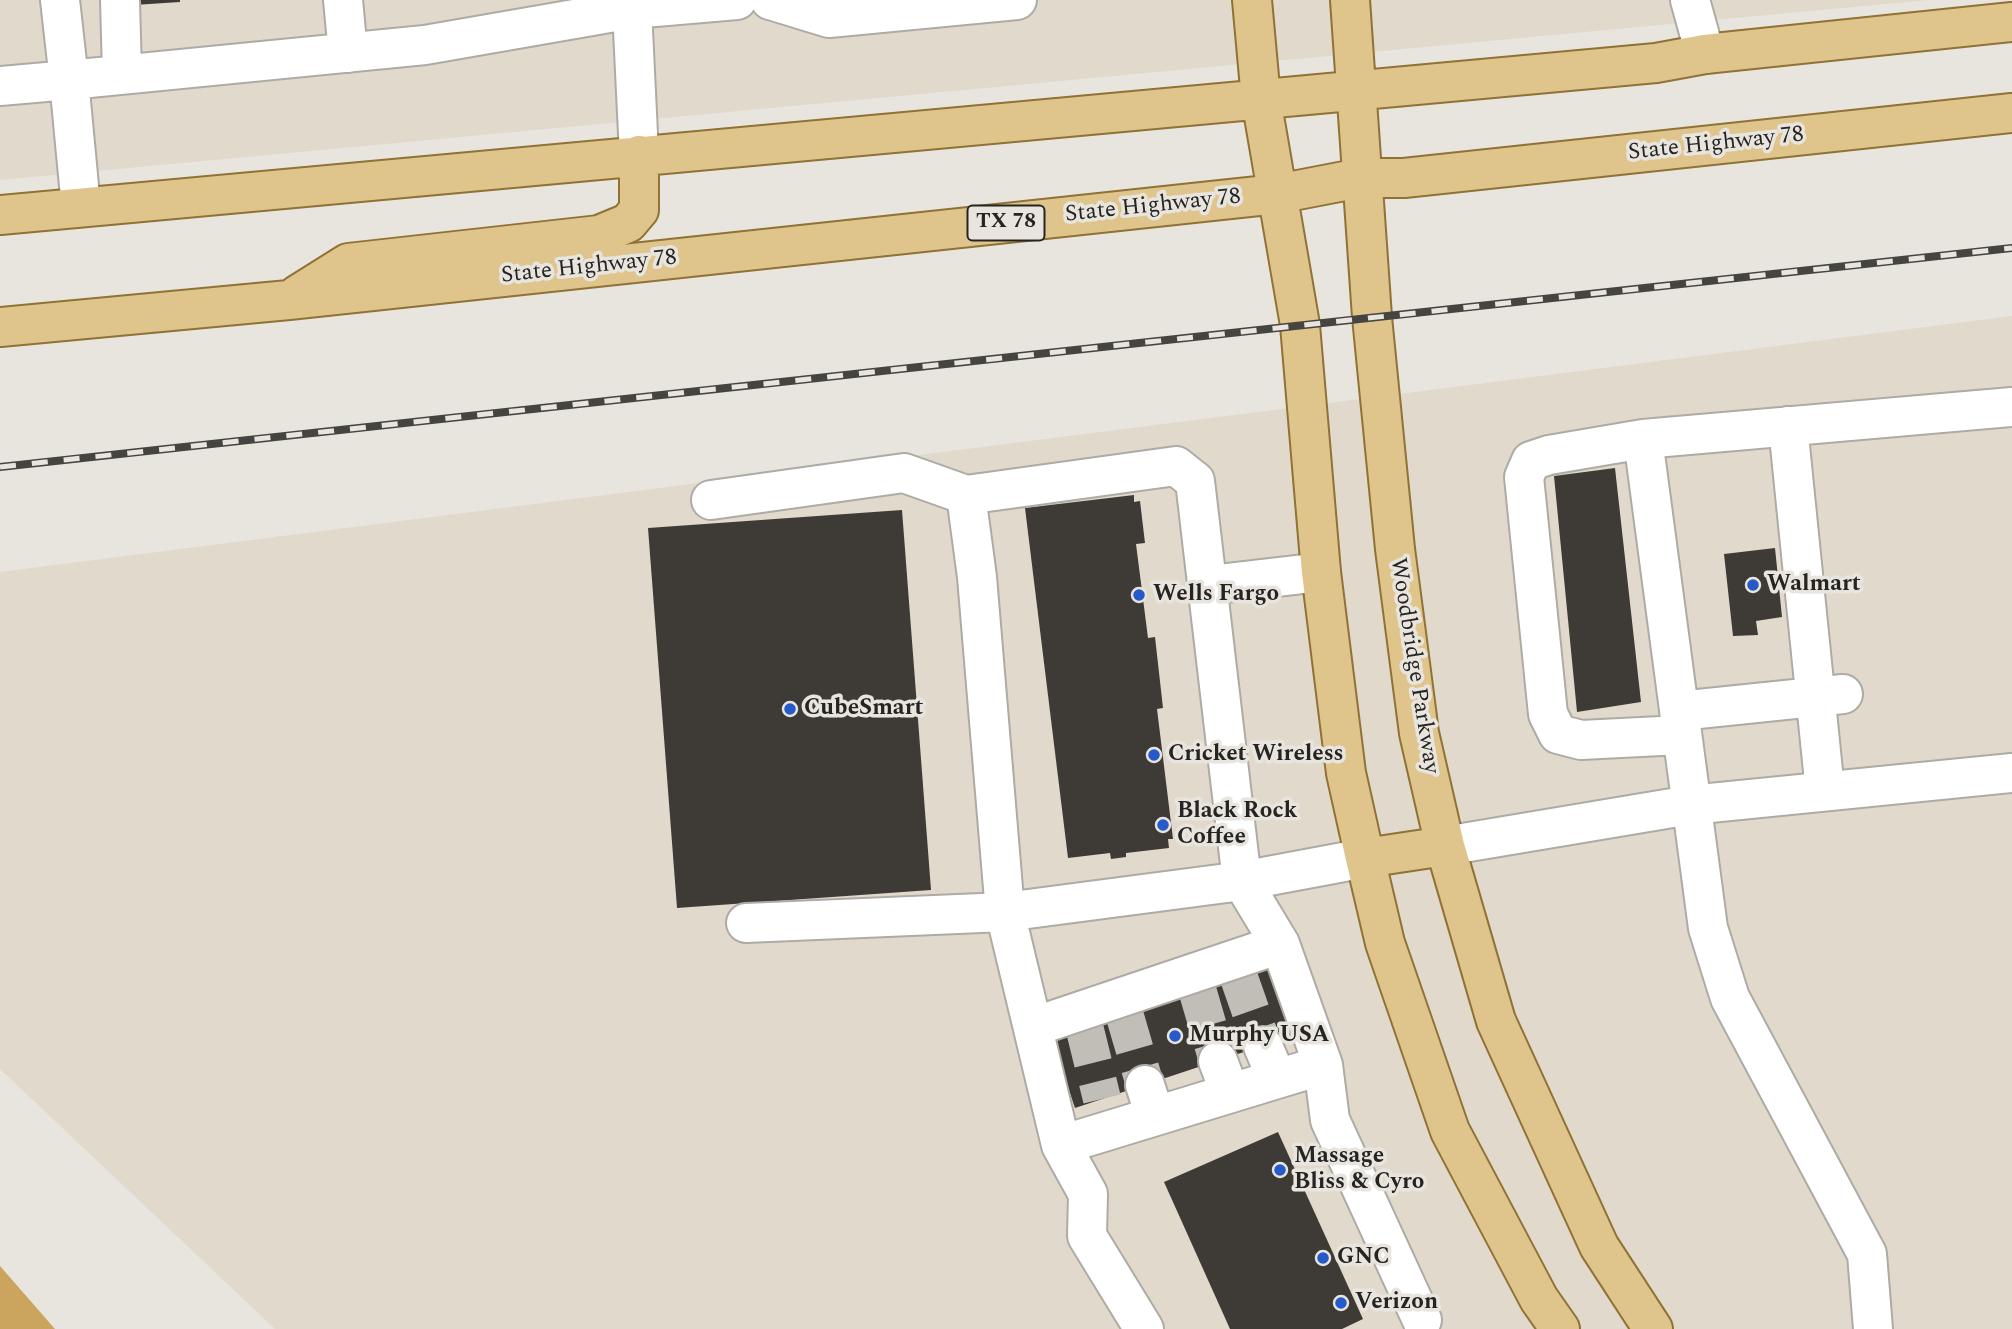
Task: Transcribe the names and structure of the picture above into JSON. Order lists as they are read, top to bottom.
{
  "streets": {
    "main road": ["State Highway 78", "TX 78", "Woodbridge Parkway"]
  },
  "crossings": [
    ["State Highway 78", "Woodbridge Parkway"]
  ],
  "places": [
    "Walmart",
    "Wells Fargo",
    "CubeSmart",
    "Cricket Wireless",
    "Black Rock Coffee",
    "Murphy USA",
    "Massage Bliss & Cyro",
    "GNC",
    "Verizon"
  ]
}
